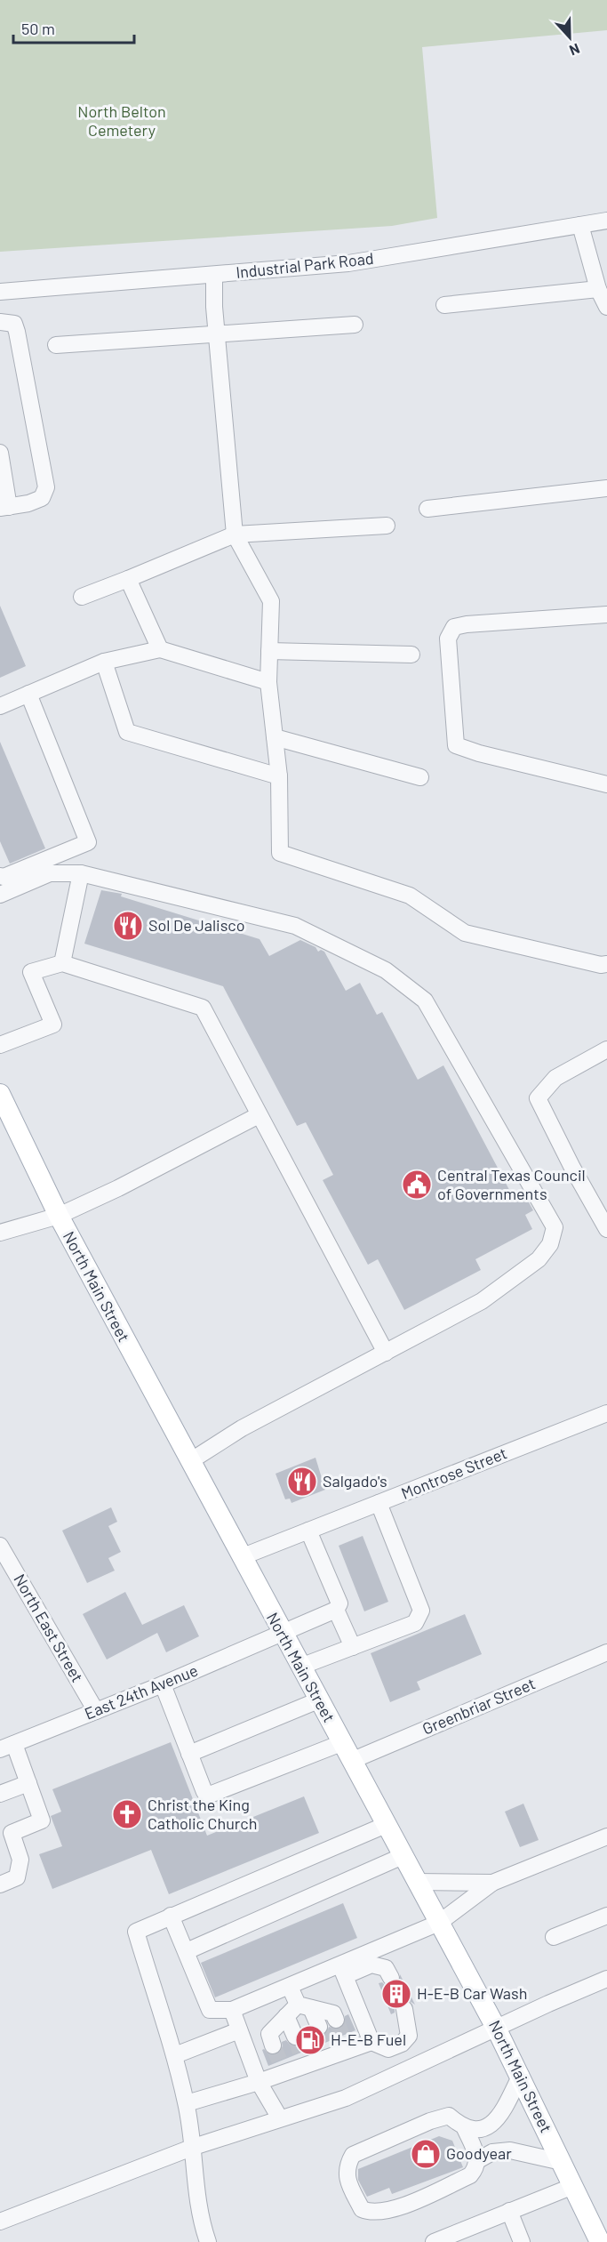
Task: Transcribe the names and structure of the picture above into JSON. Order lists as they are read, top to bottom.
{
  "streets": {
    "main road": ["North Main Street"],
    "street": [
      "Industrial Park Road",
      "Montrose Street",
      "North East Street",
      "East 24th Avenue",
      "Greenbriar Street"
    ]
  },
  "crossings": [
    ["North Main Street", "Montrose Street"],
    ["North Main Street", "East 24th Avenue"],
    ["North Main Street", "Greenbriar Street"],
    ["North East Street", "East 24th Avenue"]
  ],
  "parks": ["North Belton Cemetery"],
  "places": {
    "restaurant": ["Sol De Jalisco", "Salgado's"],
    "public building": ["Central Texas Council of Governments"],
    "church": ["Christ the King Catholic Church"],
    "building": ["H-E-B Car Wash"],
    "fuel station": ["H-E-B Fuel"],
    "shop": ["Goodyear"]
  },
  "scale_bar": "50 m",
  "north": "bottom"
}
